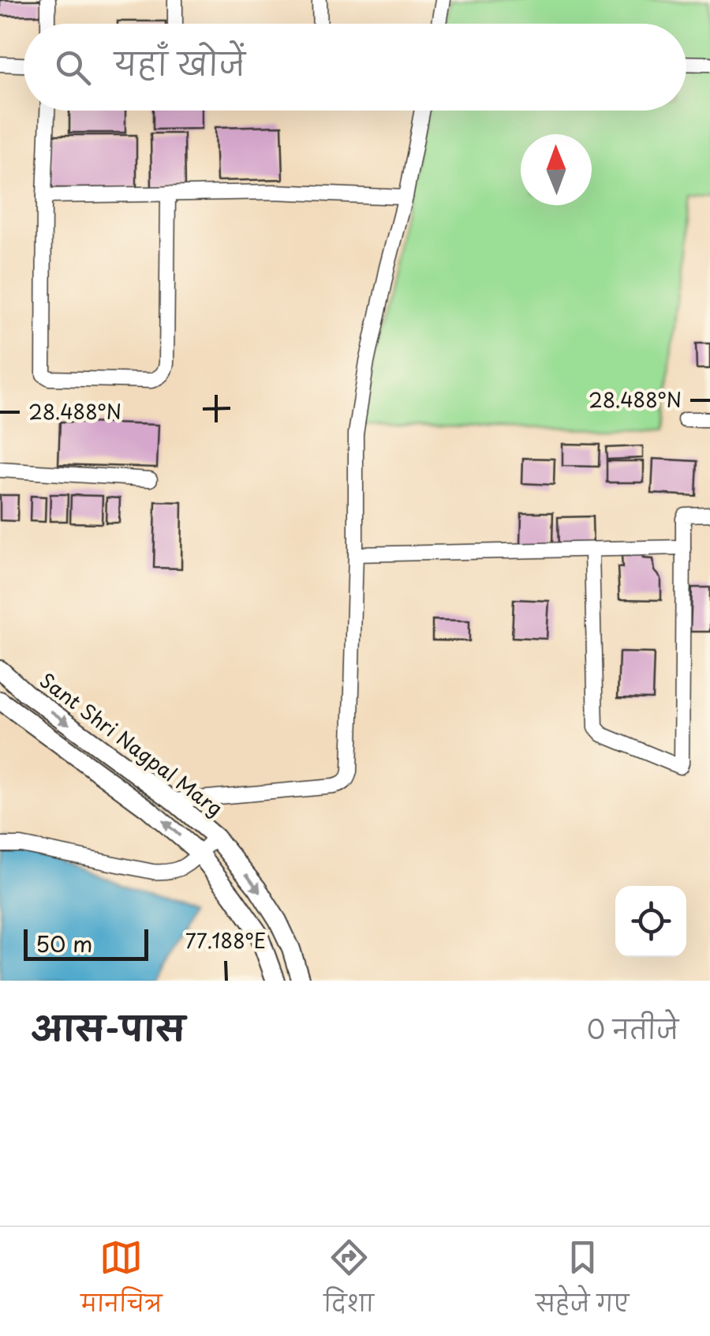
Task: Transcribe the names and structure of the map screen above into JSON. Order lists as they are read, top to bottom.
{
  "streets": {
    "main road": ["Sant Shri Nagpal Marg"]
  },
  "scale_bar": "50 m",
  "north": "top",
  "page": {
    "search": "यहाँ खोजें",
    "scale": "50 m",
    "heading": ["आस-पास", "0 नतीजे"],
    "nav": ["मानचित्र", "दिशा", "सहेजे गए"]
  },
  "coordinates": ["28.488°N", "77.188°E"]
}
